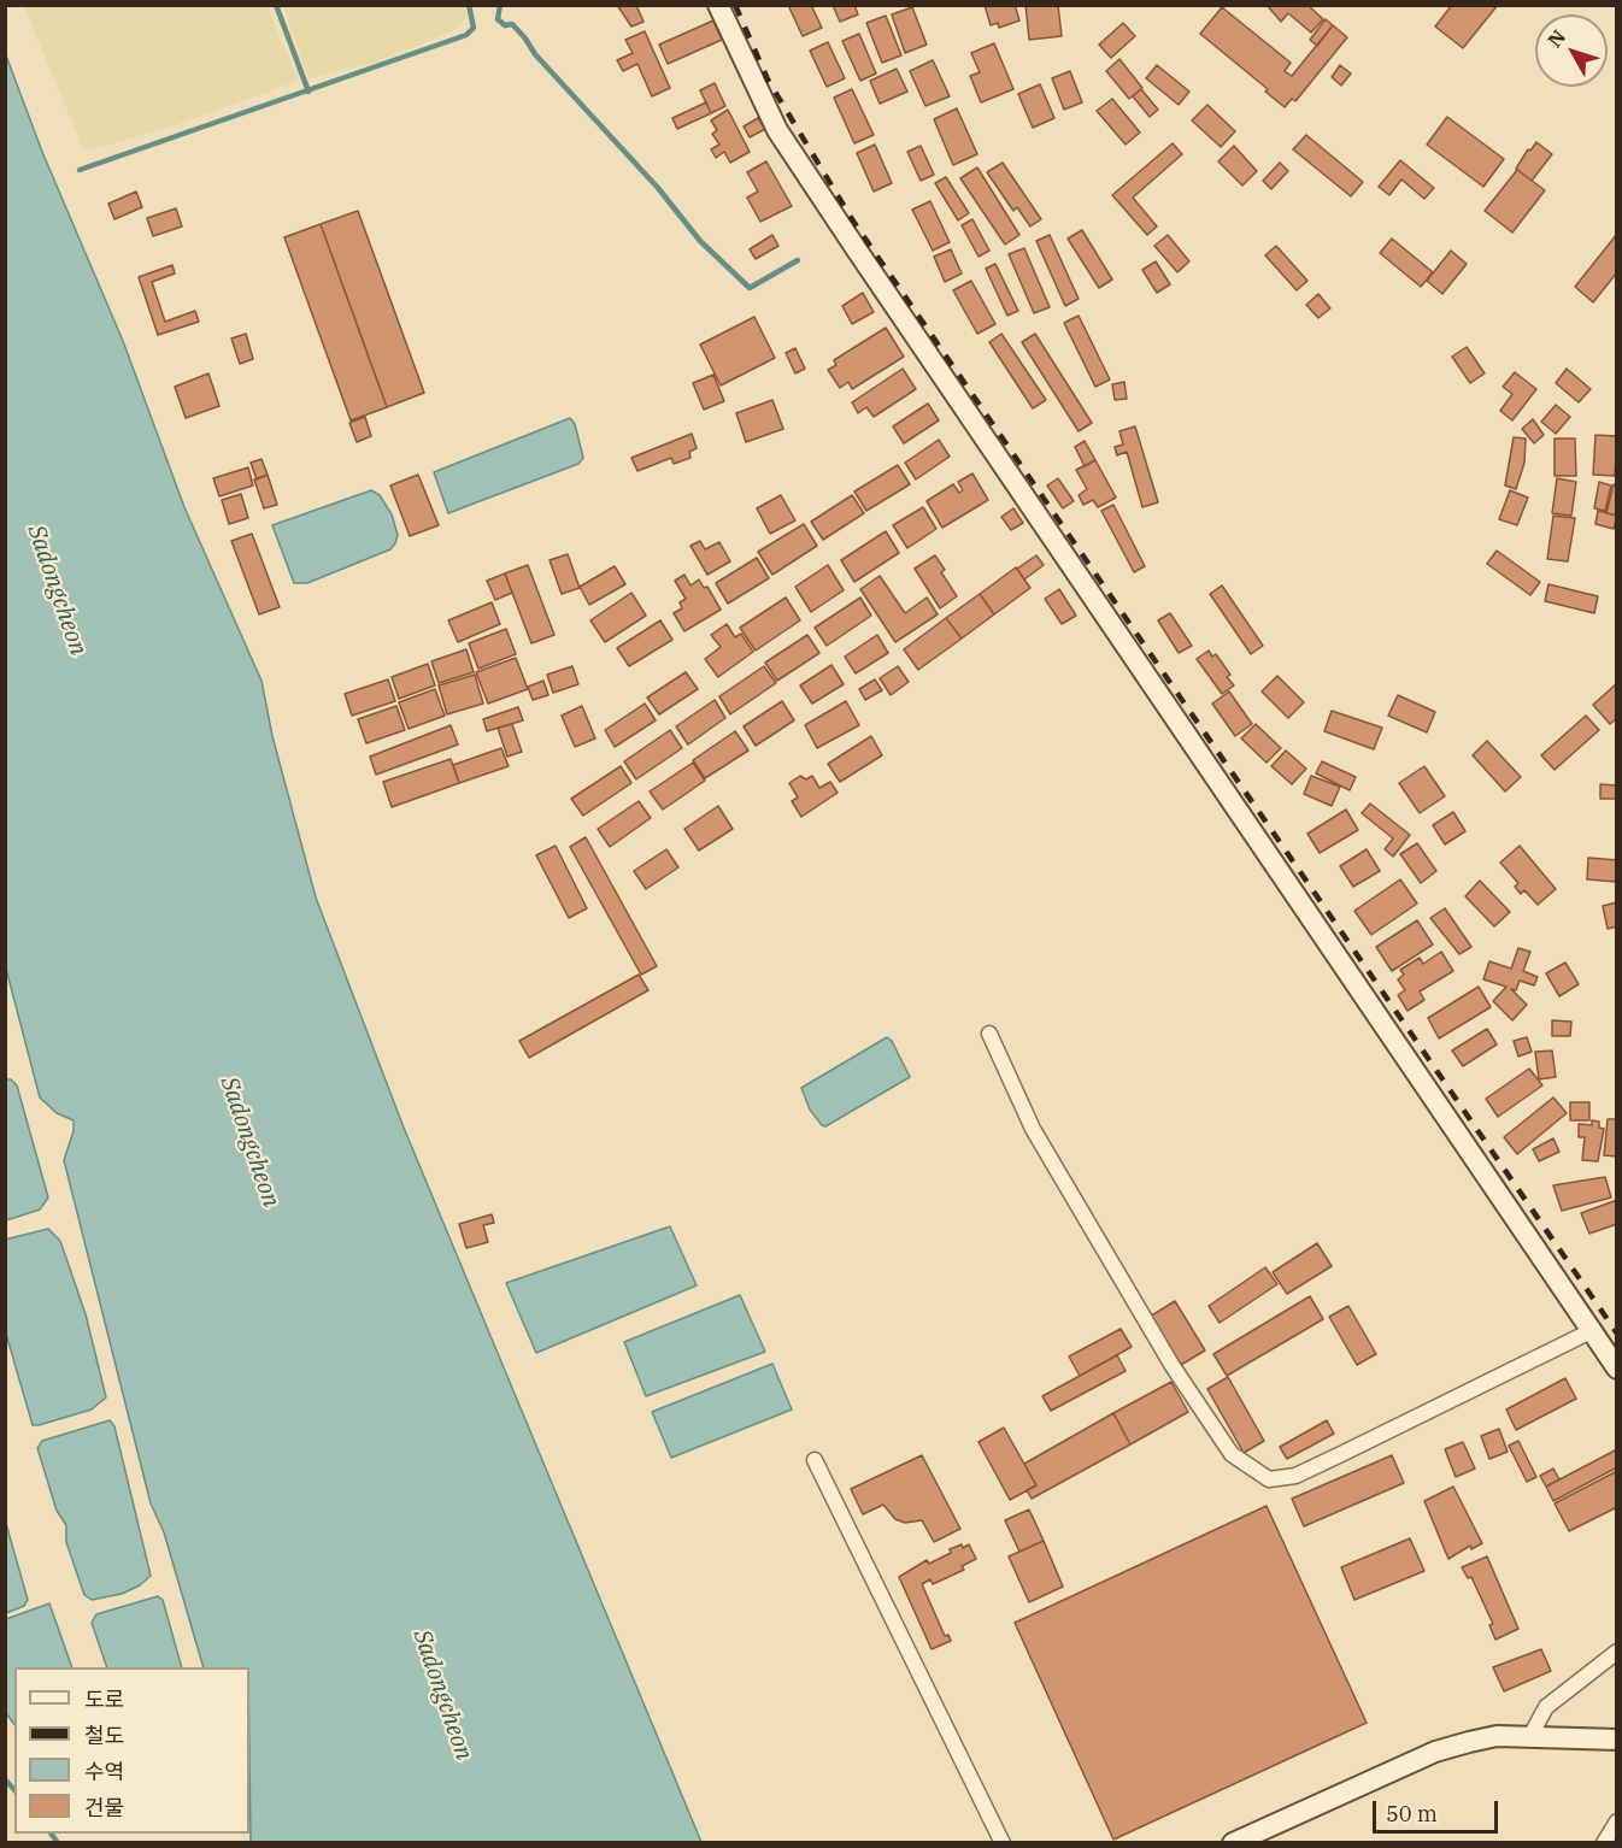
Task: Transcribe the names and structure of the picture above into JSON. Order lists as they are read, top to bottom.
{
  "water": ["Sadongcheon"],
  "legend": [
    "도로",
    "철도",
    "수역",
    "건물"
  ],
  "scale_bar": "50 m",
  "north": "top left"
}
